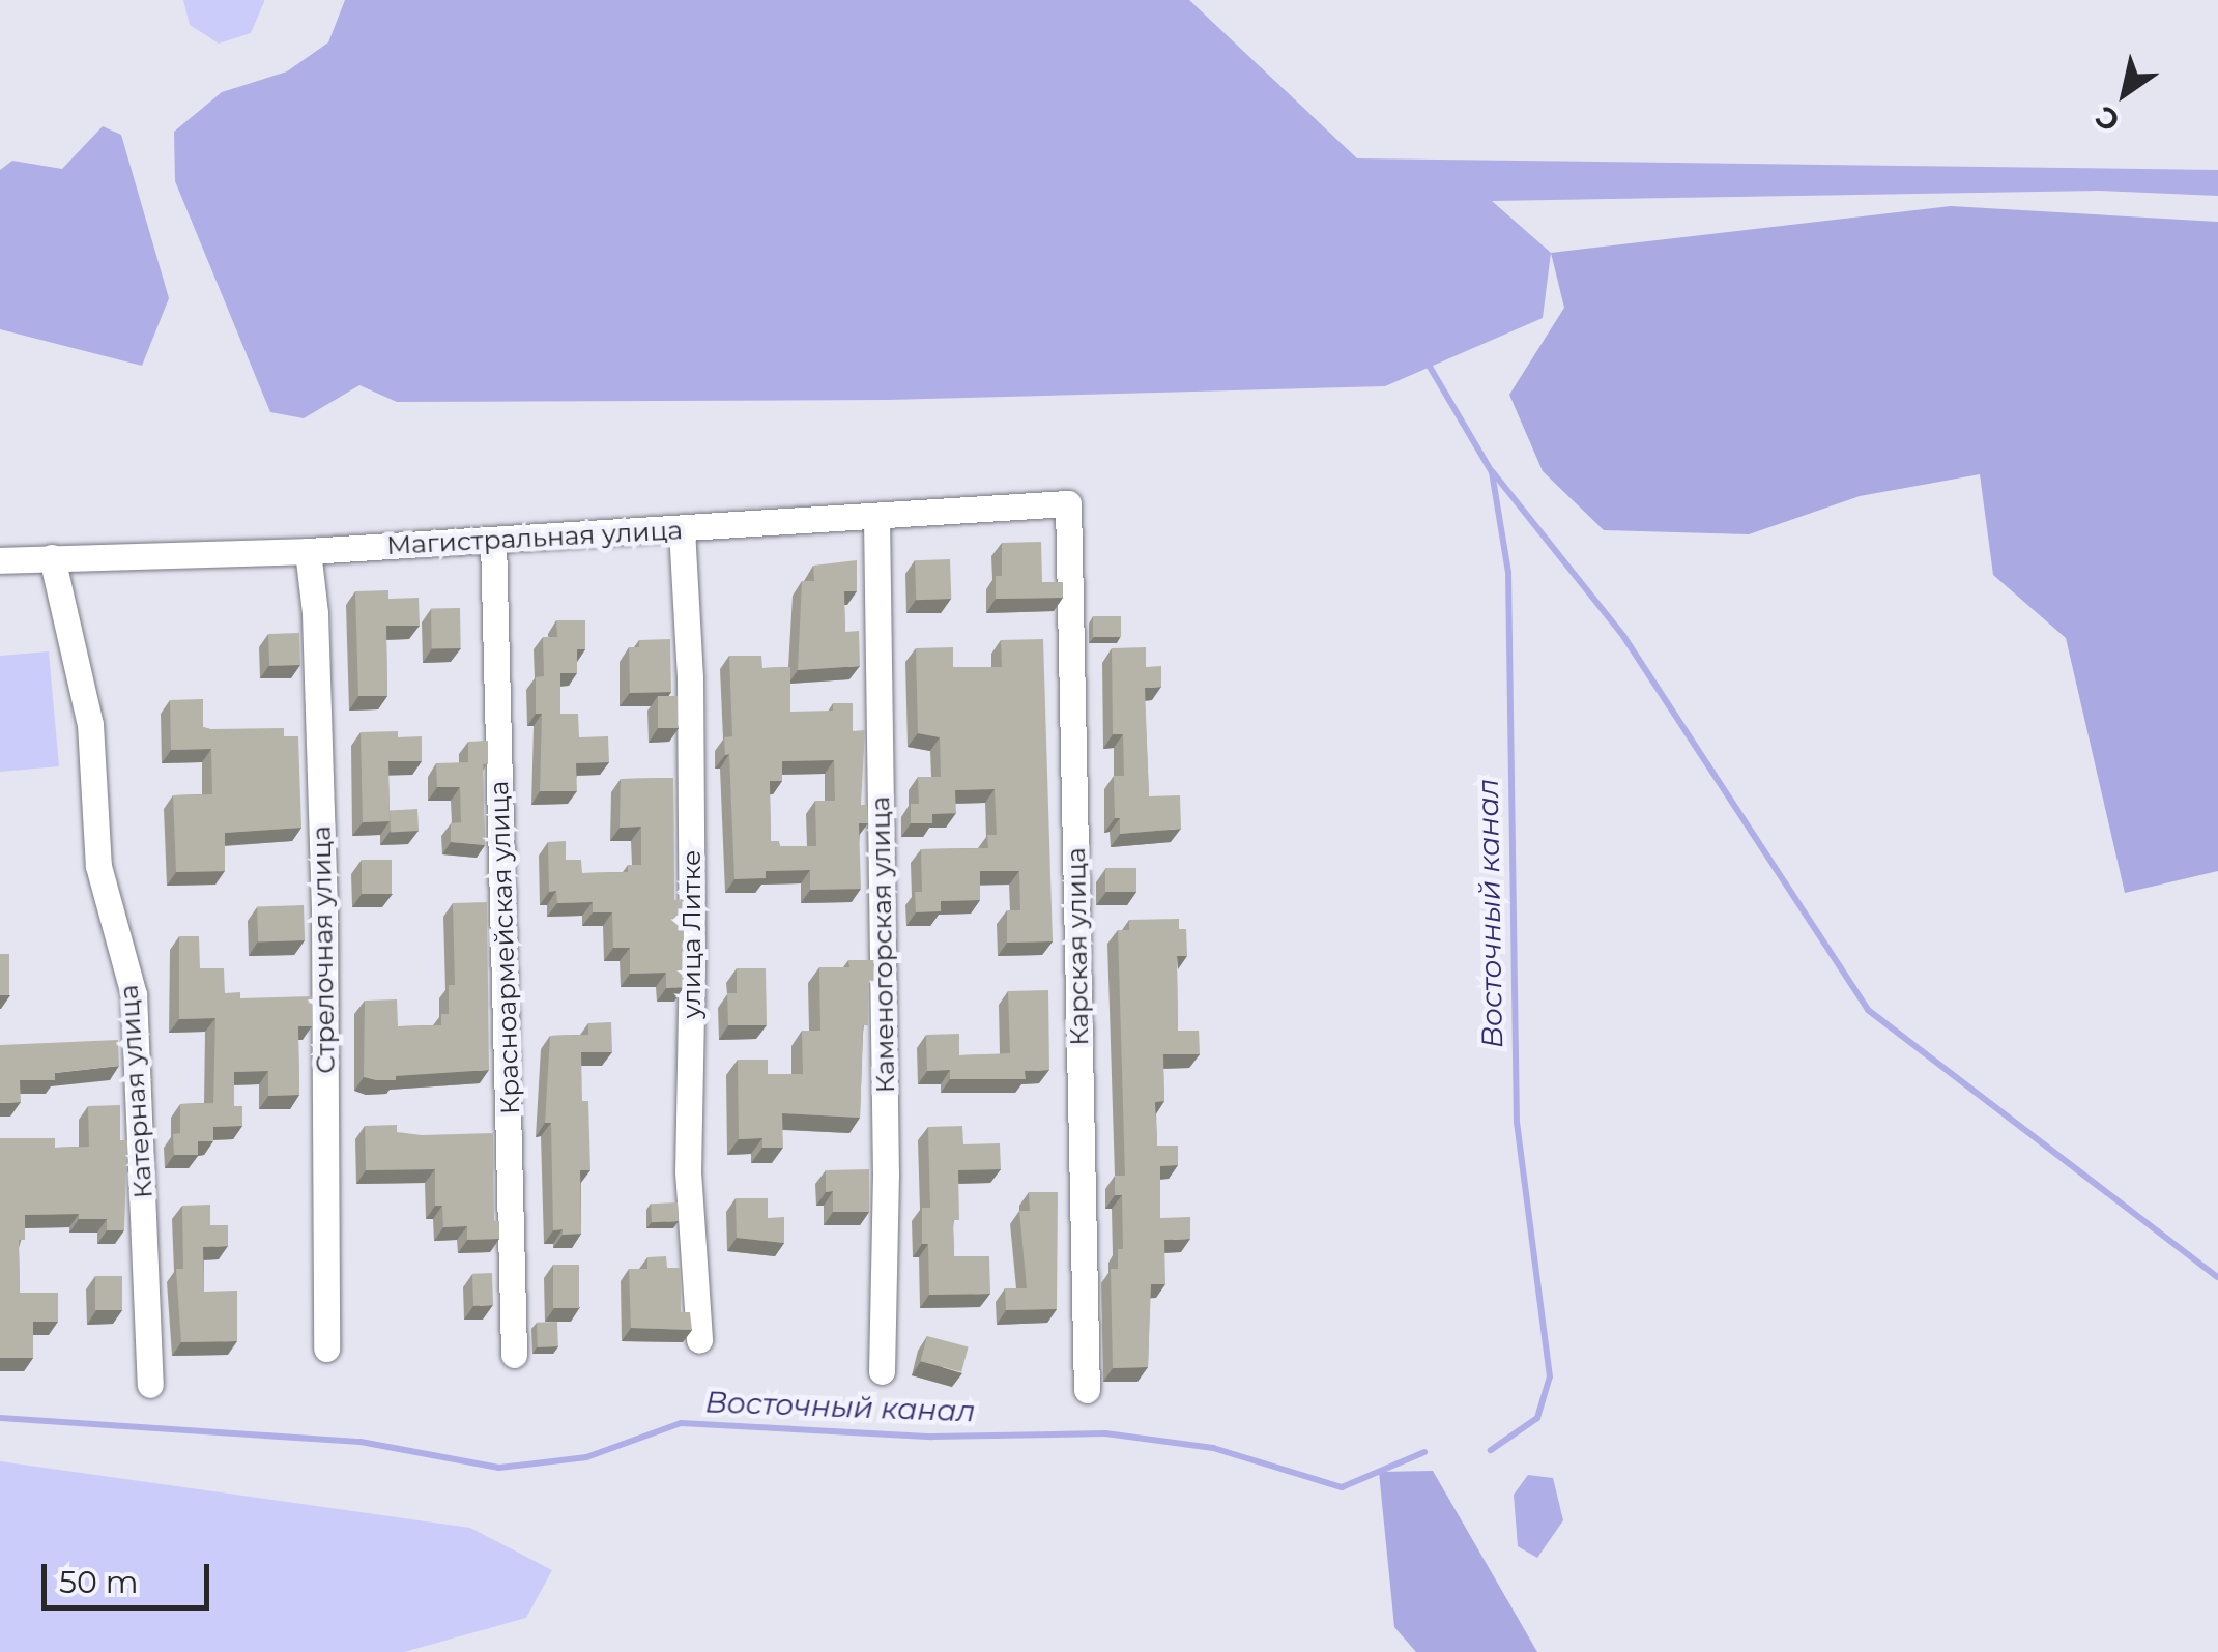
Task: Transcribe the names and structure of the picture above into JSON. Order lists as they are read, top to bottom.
{
  "streets": {
    "street": [
      "Магистральная улица",
      "улица Литке",
      "Каменогорская улица",
      "Карская улица",
      "Красноармейская улица",
      "Стрелочная улица",
      "Катерная улица"
    ]
  },
  "crossings": [
    ["Магистральная улица", "улица Литке"],
    ["Магистральная улица", "Каменогорская улица"],
    ["Магистральная улица", "Карская улица"],
    ["Магистральная улица", "Красноармейская улица"],
    ["Магистральная улица", "Стрелочная улица"],
    ["Магистральная улица", "Катерная улица"]
  ],
  "water": ["Восточный канал"],
  "scale_bar": "50 m",
  "north": "bottom left"
}
